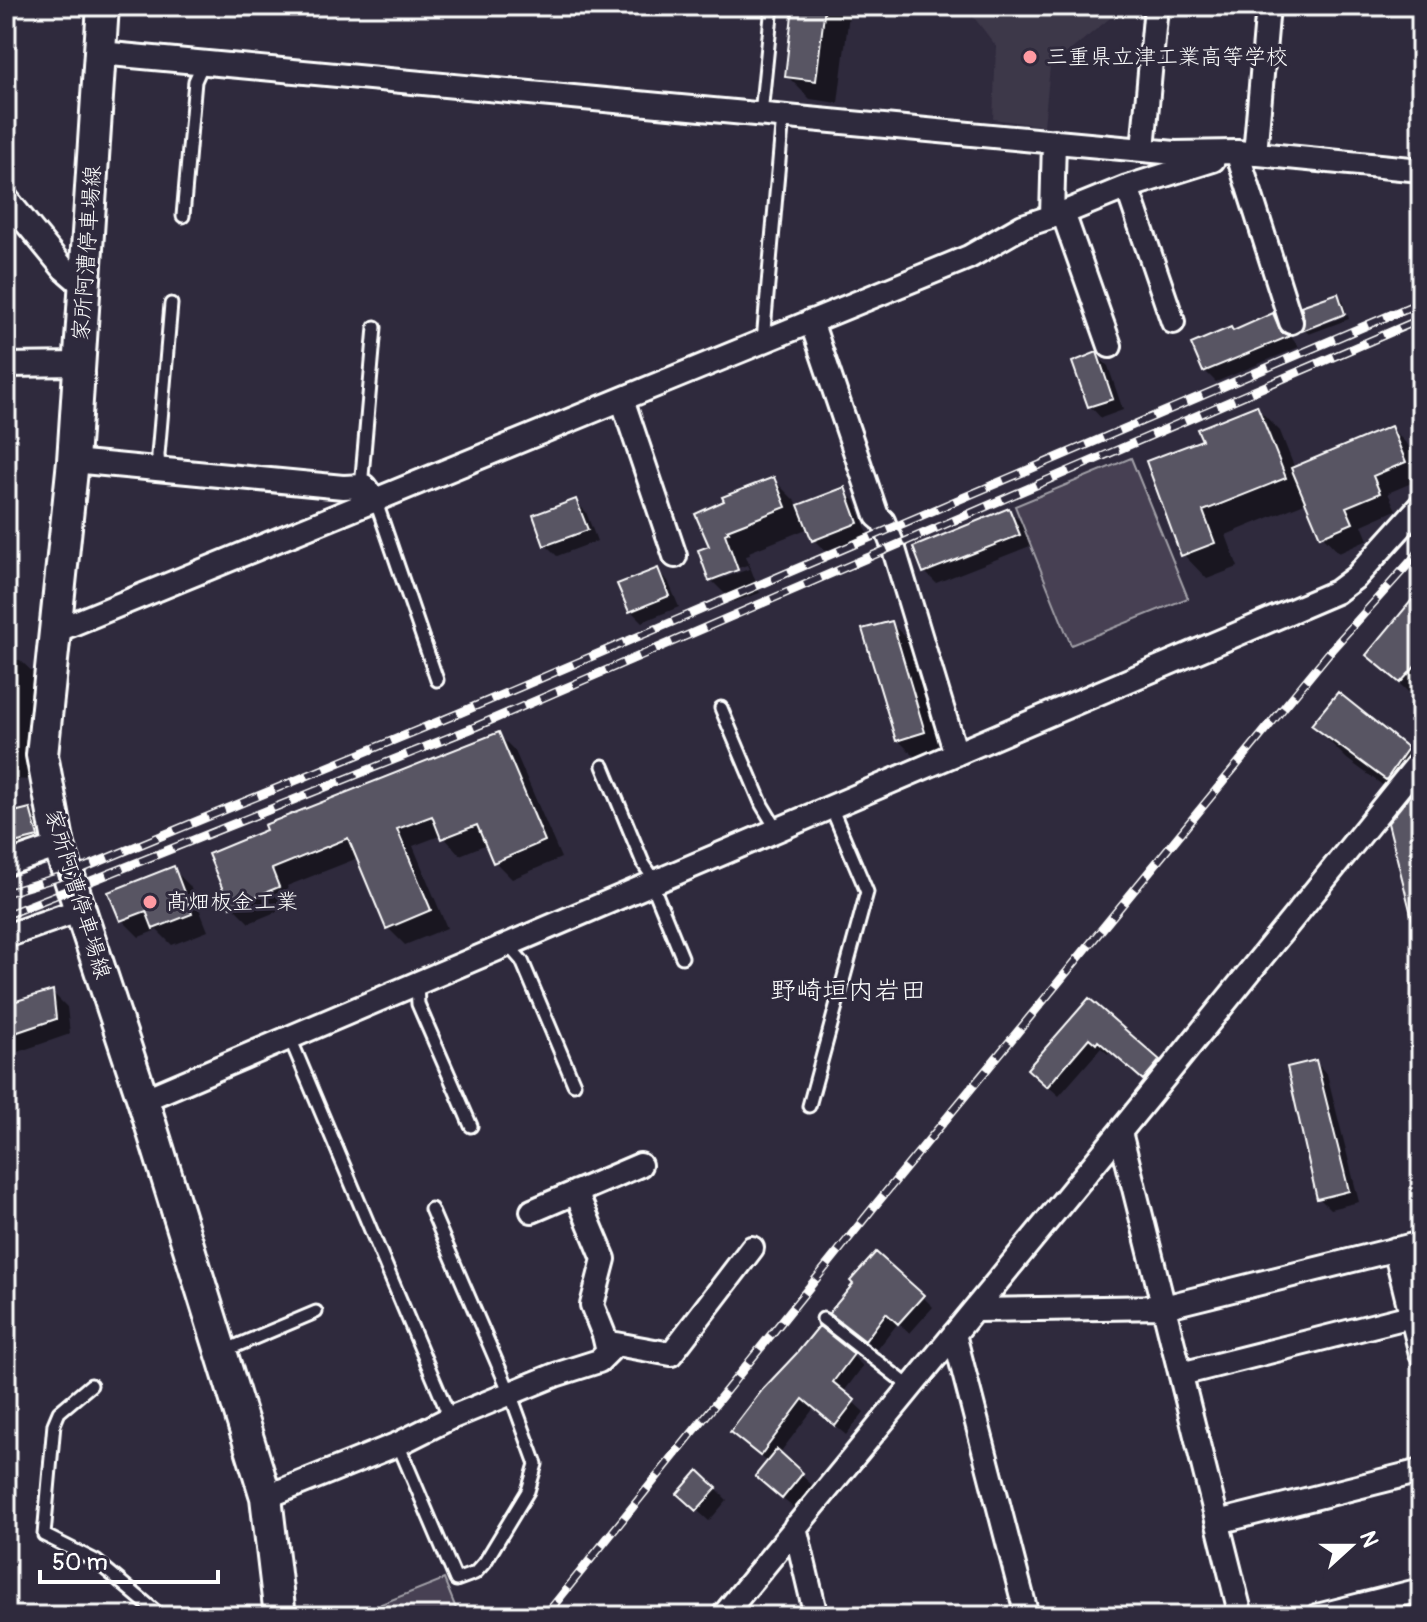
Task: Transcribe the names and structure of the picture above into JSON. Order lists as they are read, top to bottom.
{
  "streets": {
    "main road": ["家所阿漕停車場線"]
  },
  "districts": ["野崎垣内岩田"],
  "places": ["三重県立津工業高等学校", "髙畑板金工業"],
  "scale_bar": "50 m",
  "north": "right"
}
